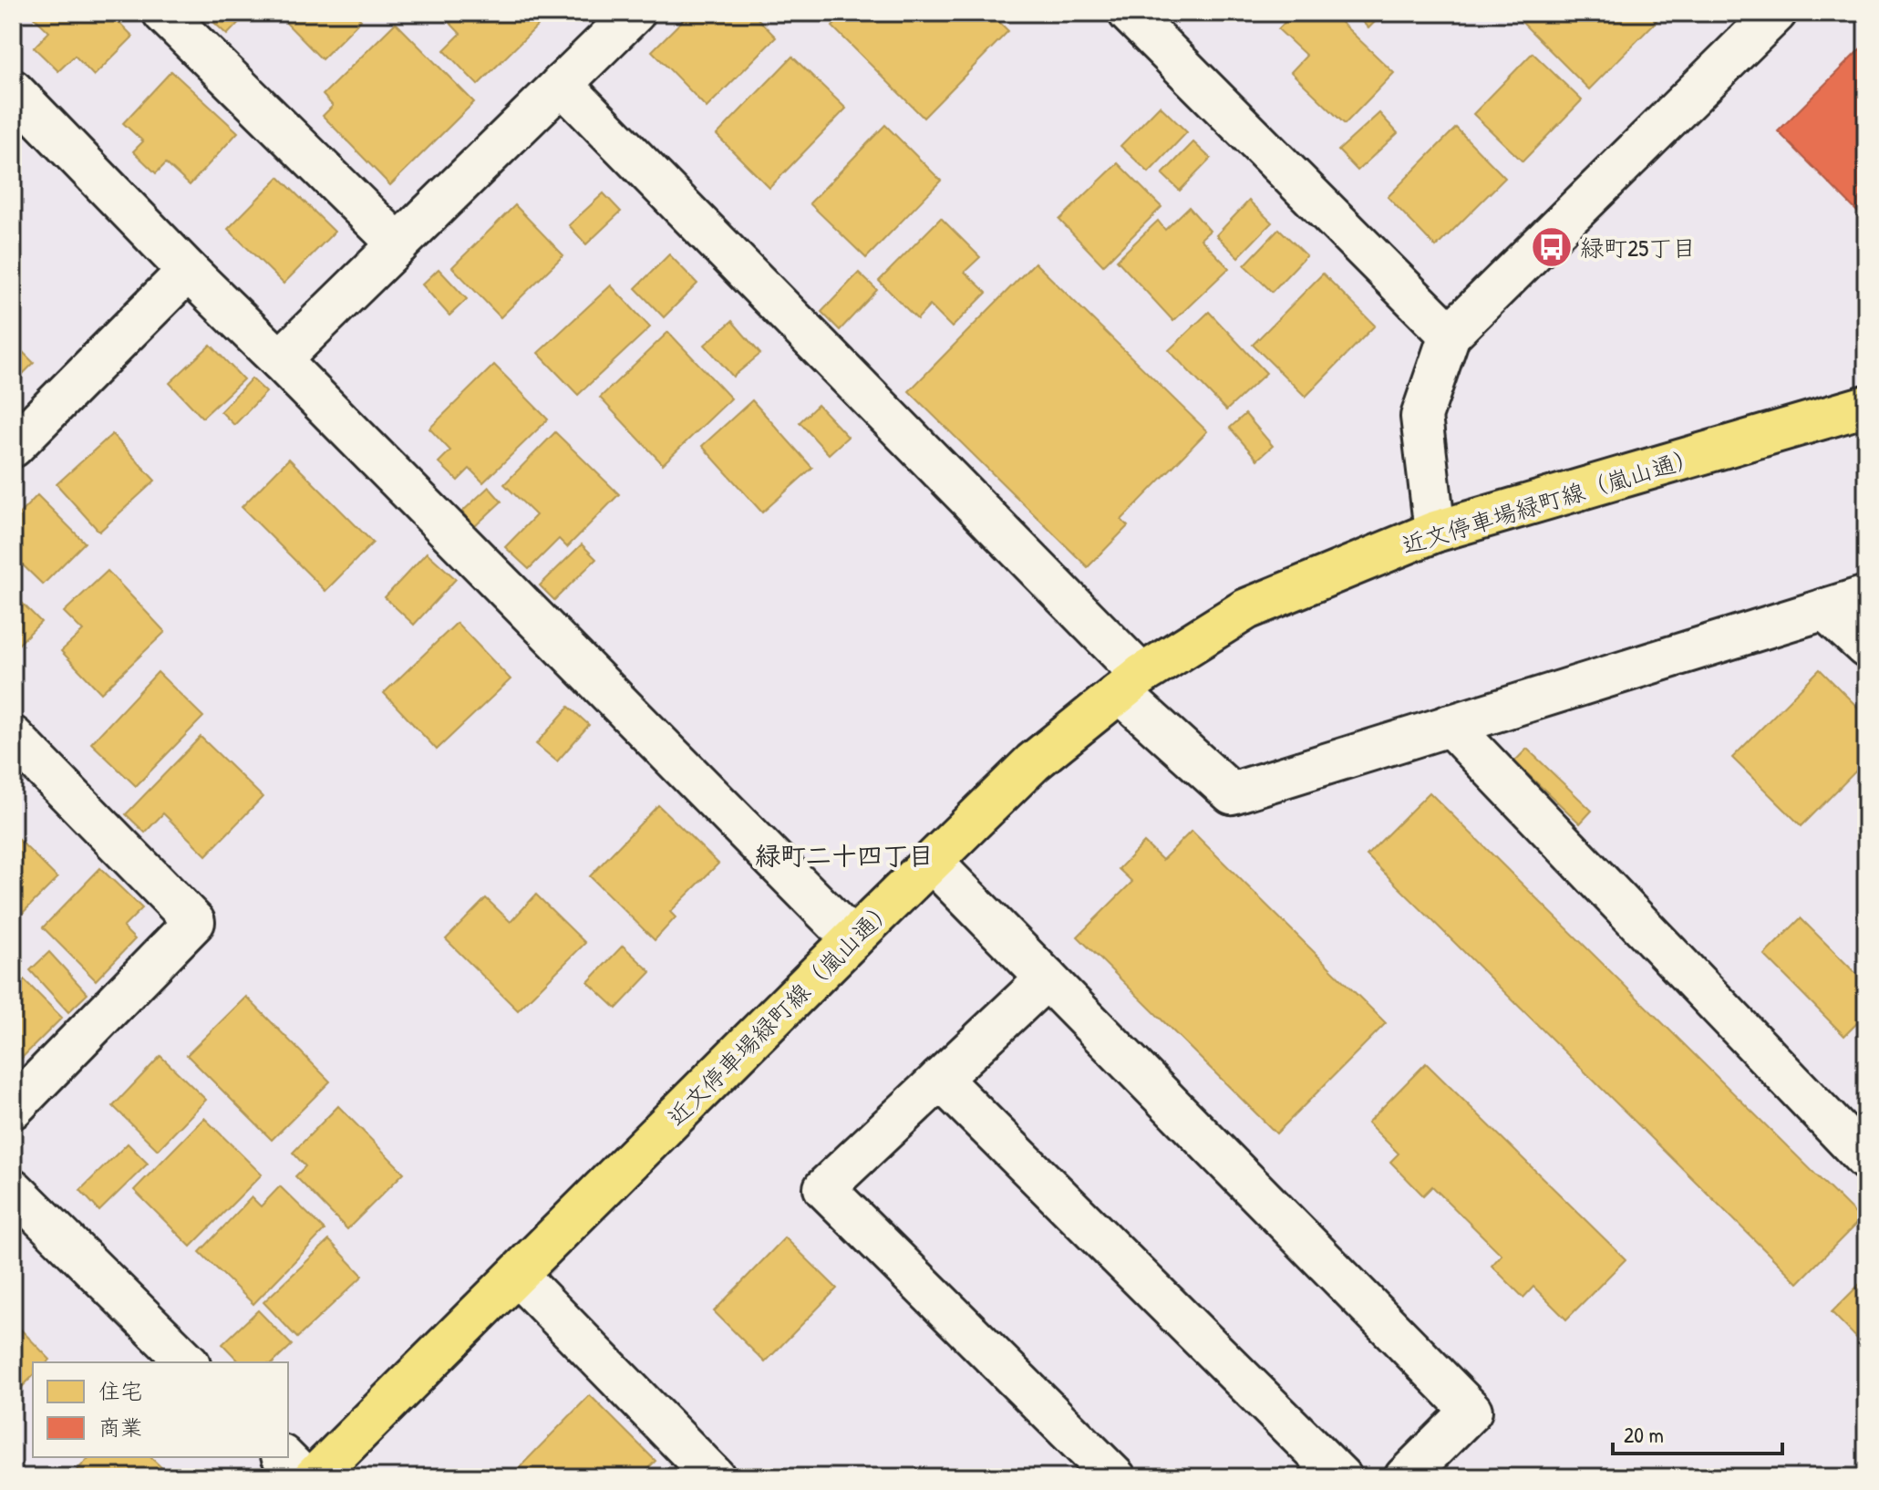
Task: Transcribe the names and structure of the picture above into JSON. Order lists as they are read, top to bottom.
{
  "streets": {
    "main road": ["近文停車場緑町線（嵐山通）"]
  },
  "districts": ["緑町二十四丁目"],
  "places": {
    "bus stop": ["緑町25丁目"]
  },
  "legend": ["住宅", "商業"],
  "scale_bar": "20 m"
}
